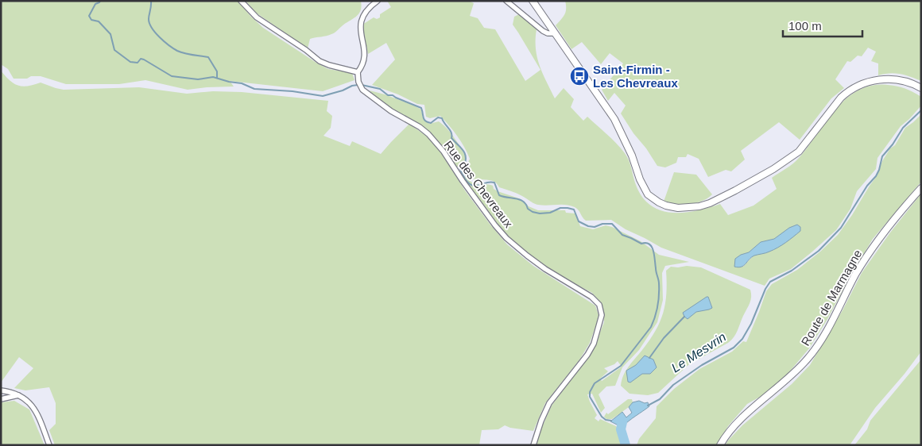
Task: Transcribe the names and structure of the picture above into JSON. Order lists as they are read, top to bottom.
{
  "streets": {
    "main road": ["Route de Marmagne"],
    "street": ["Rue des Chevreaux"]
  },
  "water": ["Le Mesvrin"],
  "places": {
    "bus stop": ["Saint-Firmin - Les Chevreaux"]
  },
  "scale_bar": "100 m"
}
